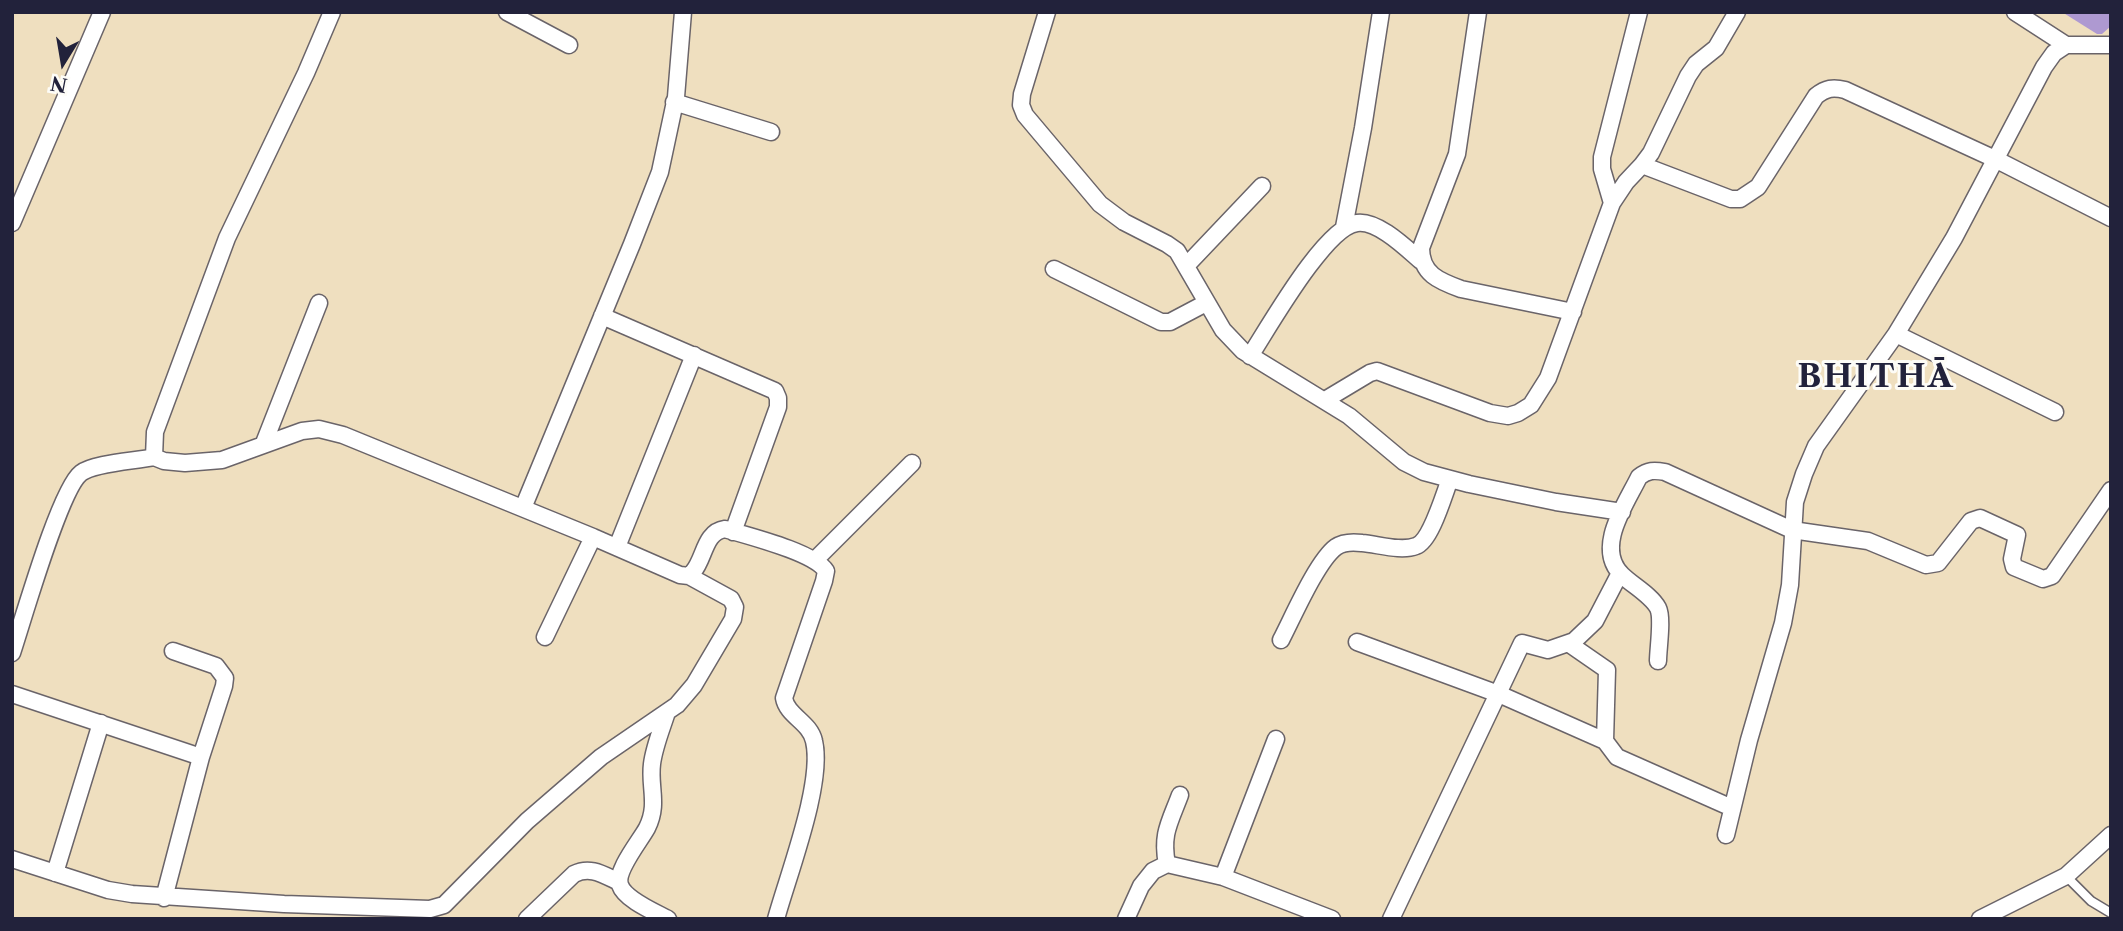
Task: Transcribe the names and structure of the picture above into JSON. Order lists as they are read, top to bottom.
{
  "districts": ["BHITHĀ"],
  "north": "bottom"
}
